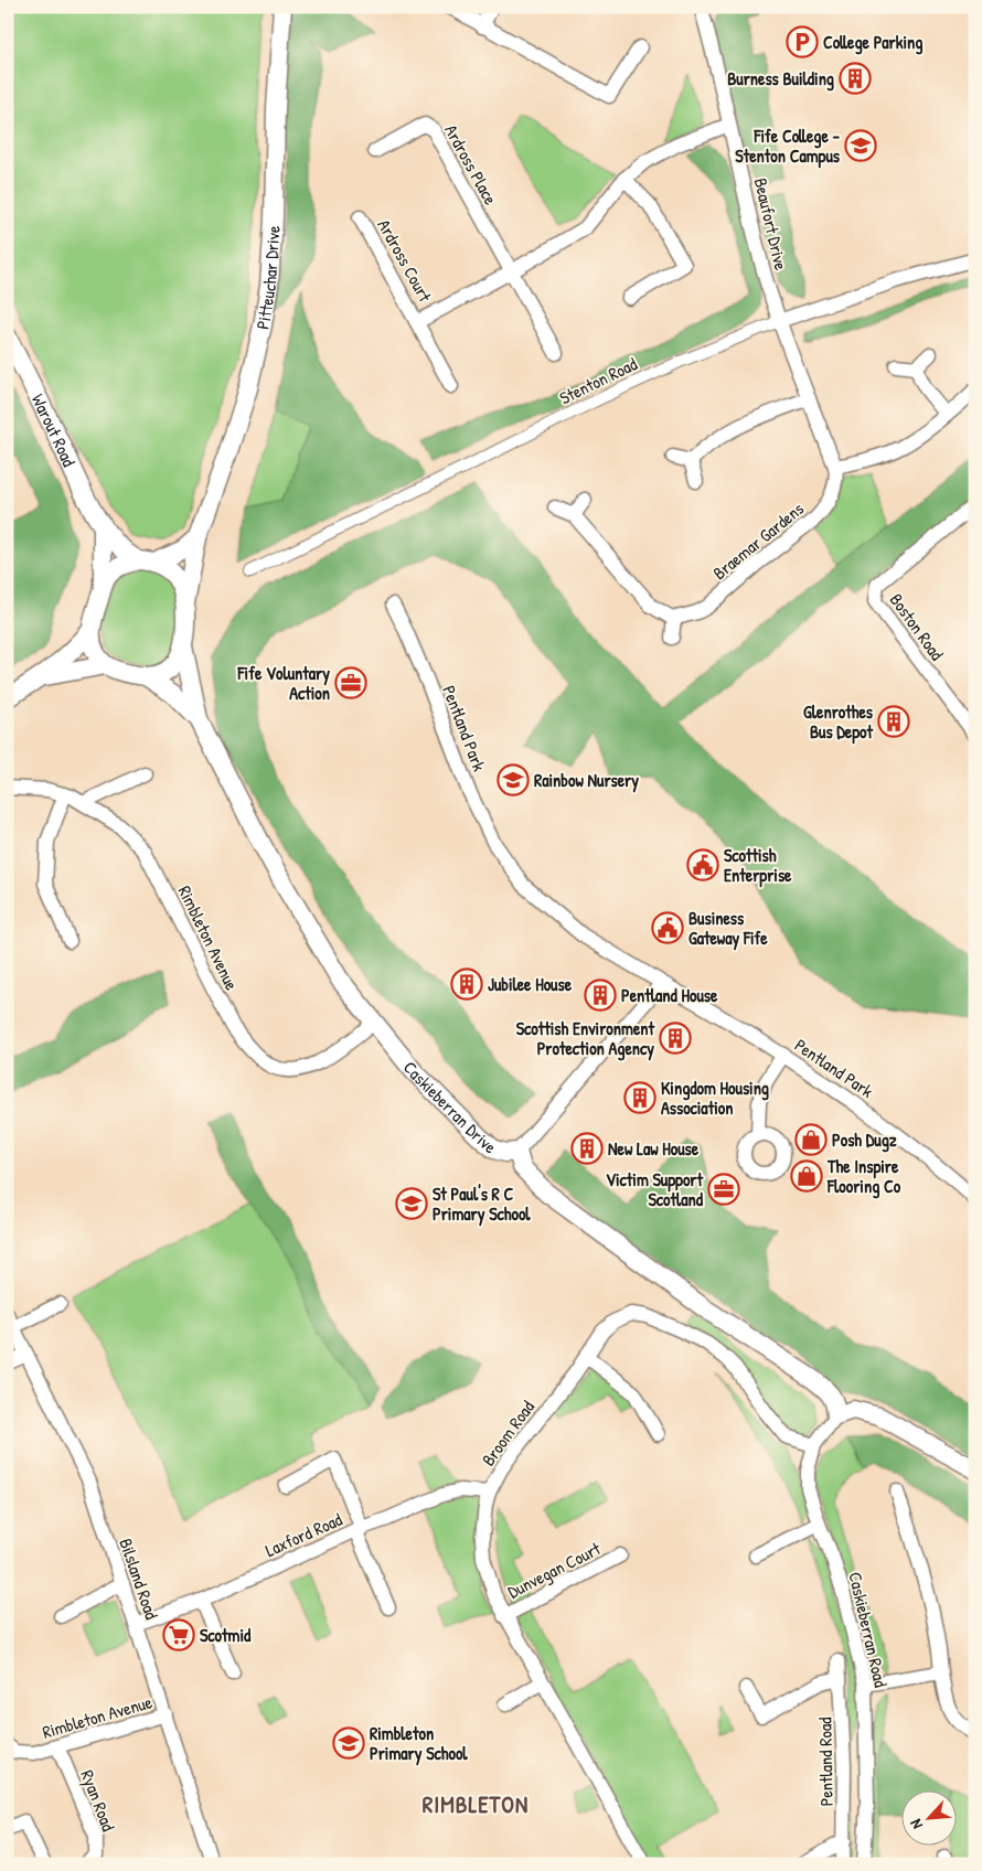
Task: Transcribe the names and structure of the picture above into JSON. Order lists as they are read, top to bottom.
{
  "streets": {
    "street": [
      "Ardross Place",
      "Beaufort Drive",
      "Ardross Court",
      "Pitteuchar Drive",
      "Stenton Road",
      "Warout Road",
      "Braemar Gardens",
      "Boston Road",
      "Pentland Park",
      "Rimbleton Avenue",
      "Caskieberran Drive",
      "Broom Road",
      "Laxford Road",
      "Dunvegan Court",
      "Bilsland Road",
      "Caskieberran Road",
      "Pentland Road",
      "Ryan Road"
    ]
  },
  "crossings": [
    ["Beaufort Drive", "Stenton Road"],
    ["Beaufort Drive", "Braemar Gardens"],
    ["Pitteuchar Drive", "Warout Road"],
    ["Pitteuchar Drive", "Caskieberran Drive"],
    ["Stenton Road", "Braemar Gardens"],
    ["Warout Road", "Caskieberran Drive"],
    ["Rimbleton Avenue", "Caskieberran Drive"],
    ["Rimbleton Avenue", "Bilsland Road"],
    ["Rimbleton Avenue", "Ryan Road"],
    ["Caskieberran Drive", "Caskieberran Road"],
    ["Broom Road", "Laxford Road"],
    ["Broom Road", "Dunvegan Court"],
    ["Broom Road", "Caskieberran Road"],
    ["Laxford Road", "Bilsland Road"]
  ],
  "districts": ["RIMBLETON"],
  "places": {
    "parking": ["College Parking"],
    "building": [
      "Burness Building",
      "Glenrothes Bus Depot",
      "Jubilee House",
      "Pentland House",
      "Scottish Environment Protection Agency",
      "Kingdom Housing Association",
      "New Law House"
    ],
    "school or university": [
      "Fife College - Stenton Campus",
      "Rainbow Nursery",
      "St Paul's R C Primary School",
      "Rimbleton Primary School"
    ],
    "office": ["Fife Voluntary Action", "Victim Support Scotland"],
    "public building": ["Scottish Enterprise", "Business Gateway Fife"],
    "shop": ["Posh Dugz", "The Inspire Flooring Co"],
    "supermarket": ["Scotmid"]
  },
  "north": "bottom left"
}
